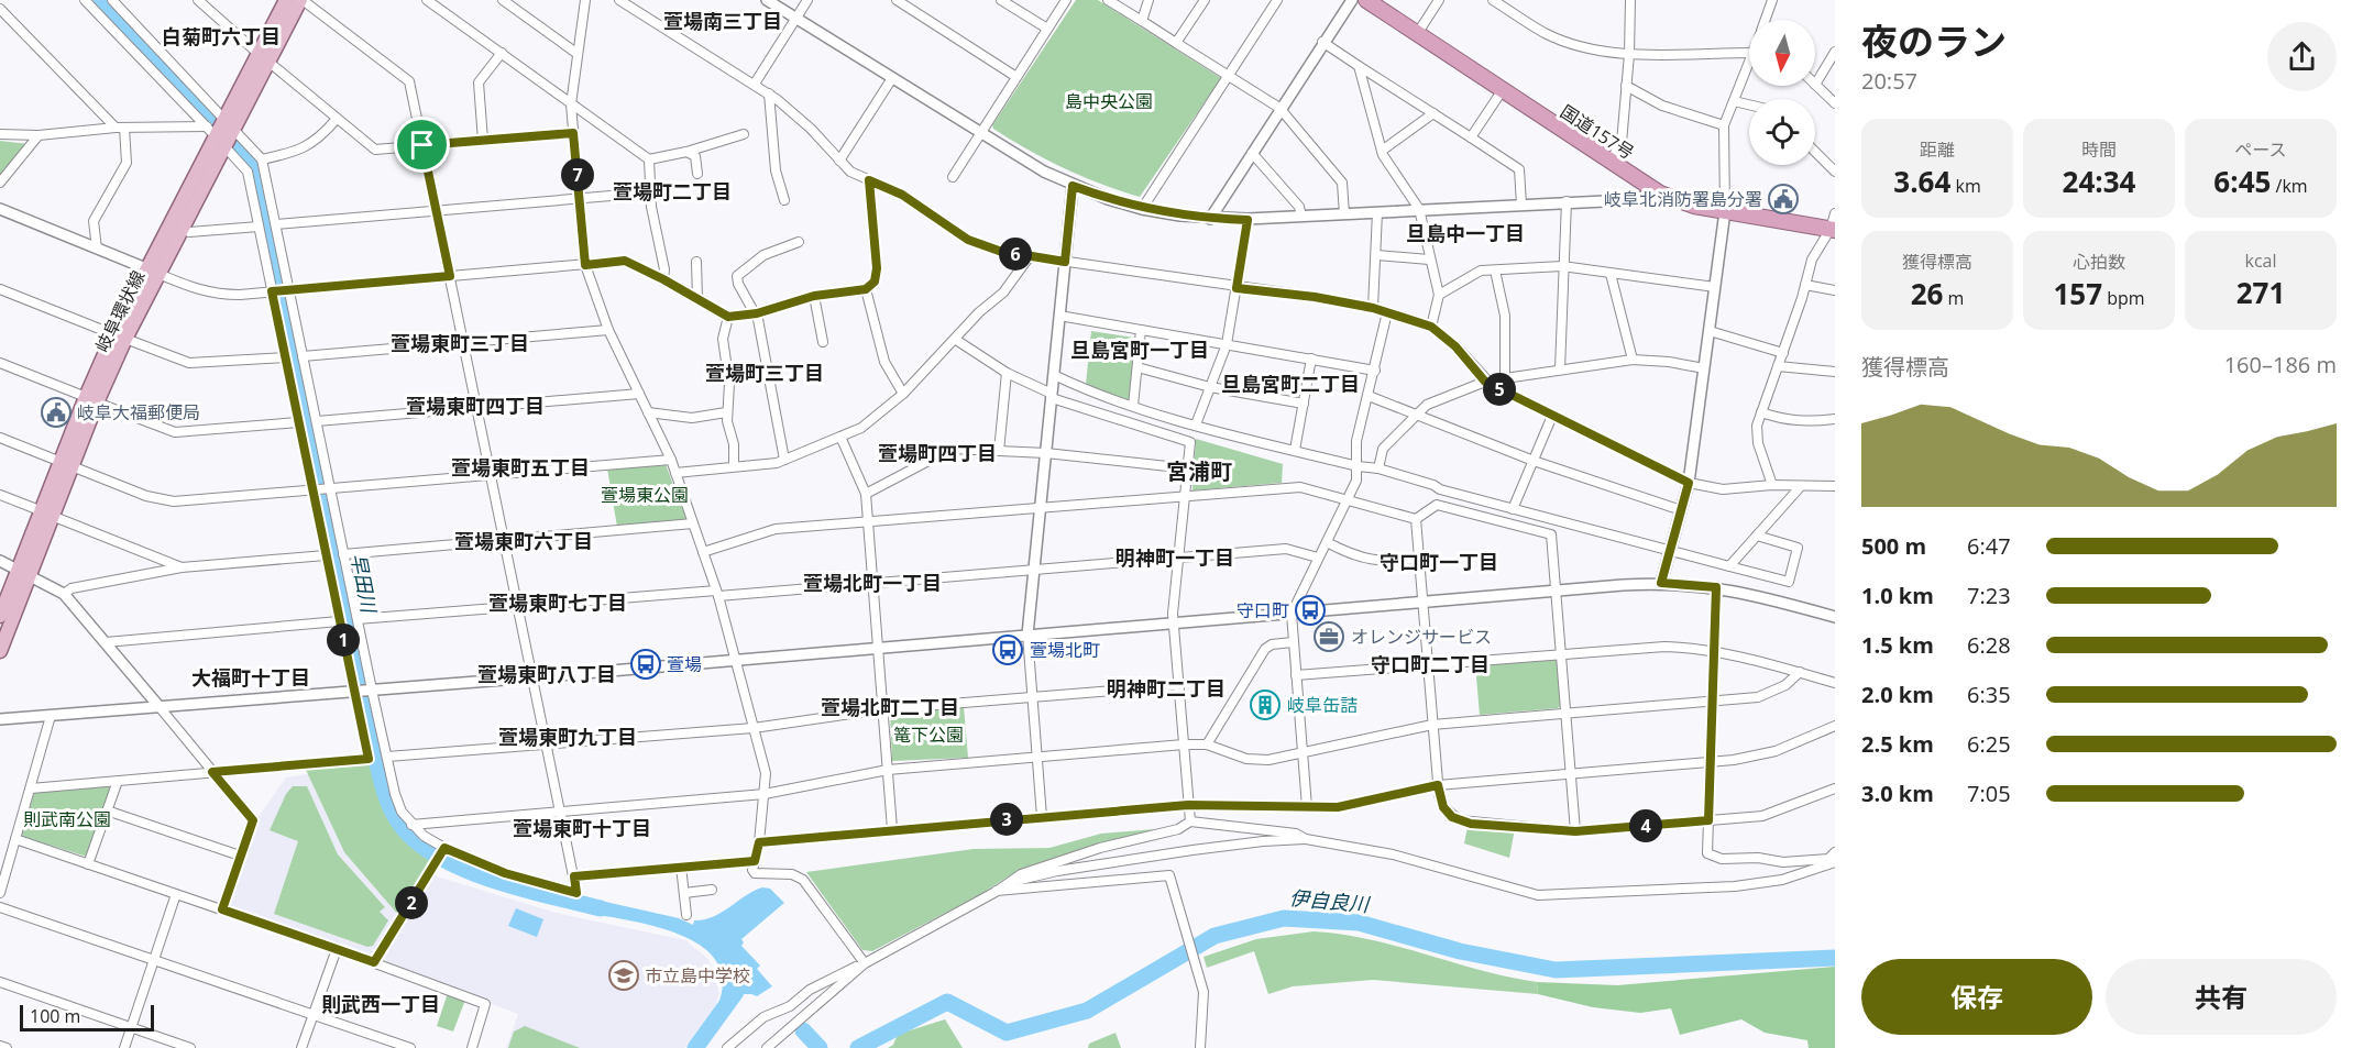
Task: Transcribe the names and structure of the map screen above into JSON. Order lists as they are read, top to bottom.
{
  "streets": {
    "highway": ["国道157号"],
    "main road": ["岐阜環状線"]
  },
  "districts": [
    "萱場南三丁目",
    "白菊町六丁目",
    "萱場町二丁目",
    "旦島中一丁目",
    "萱場東町三丁目",
    "旦島宮町一丁目",
    "萱場町三丁目",
    "旦島宮町二丁目",
    "萱場東町四丁目",
    "萱場町四丁目",
    "萱場東町五丁目",
    "宮浦町",
    "萱場東町六丁目",
    "明神町一丁目",
    "守口町一丁目",
    "萱場北町一丁目",
    "萱場東町七丁目",
    "守口町二丁目",
    "萱場東町八丁目",
    "大福町十丁目",
    "明神町二丁目",
    "萱場北町二丁目",
    "萱場東町九丁目",
    "萱場東町十丁目",
    "則武西一丁目"
  ],
  "water": ["早田川", "伊自良川"],
  "parks": [
    "島中央公園",
    "萱場東公園",
    "篭下公園",
    "則武南公園"
  ],
  "places": {
    "public building": ["岐阜北消防署島分署", "岐阜大福郵便局"],
    "bus stop": ["守口町", "萱場北町", "萱場"],
    "office": ["オレンジサービス"],
    "building": ["岐阜缶詰"],
    "school or university": ["市立島中学校"]
  },
  "scale_bar": "100 m",
  "north": "bottom",
  "page": {
    "heading": ["夜のラン", "20:57"],
    "stats": [
      ["距離", "3.64 km"],
      ["時間", "24:34"],
      ["ペース", "6:45 /km"],
      ["獲得標高", "26 m"],
      ["心拍数", "157 bpm"],
      ["kcal", "271"]
    ],
    "pins": [
      "7",
      "6",
      "5",
      "1",
      "3",
      "4",
      "2"
    ],
    "chart": ["獲得標高", "160–186 m"],
    "list": [
      {
        "name": "500 m",
        "note": "6:47"
      },
      {
        "name": "1.0 km",
        "note": "7:23"
      },
      {
        "name": "1.5 km",
        "note": "6:28"
      },
      {
        "name": "2.0 km",
        "note": "6:35"
      },
      {
        "name": "2.5 km",
        "note": "6:25"
      },
      {
        "name": "3.0 km",
        "note": "7:05"
      }
    ],
    "buttons": ["保存", "共有"],
    "scale": "100 m"
  }
}
